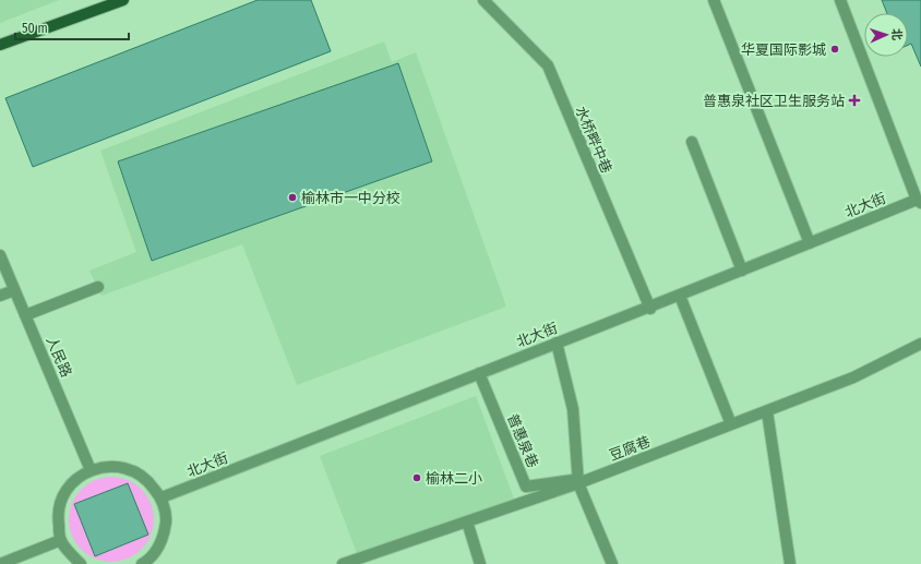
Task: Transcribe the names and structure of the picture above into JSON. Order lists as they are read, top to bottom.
{
  "streets": {
    "street": [
      "水桥畔中巷",
      "北大街",
      "人民路",
      "普惠泉巷",
      "豆腐巷"
    ]
  },
  "crossings": [
    ["水桥畔中巷", "北大街"],
    ["北大街", "普惠泉巷"],
    ["普惠泉巷", "豆腐巷"]
  ],
  "places": {
    "other": ["华夏国际影城", "榆林市一中分校", "榆林二小"],
    "health": ["普惠泉社区卫生服务站"]
  },
  "scale_bar": "50 m",
  "north": "right"
}
